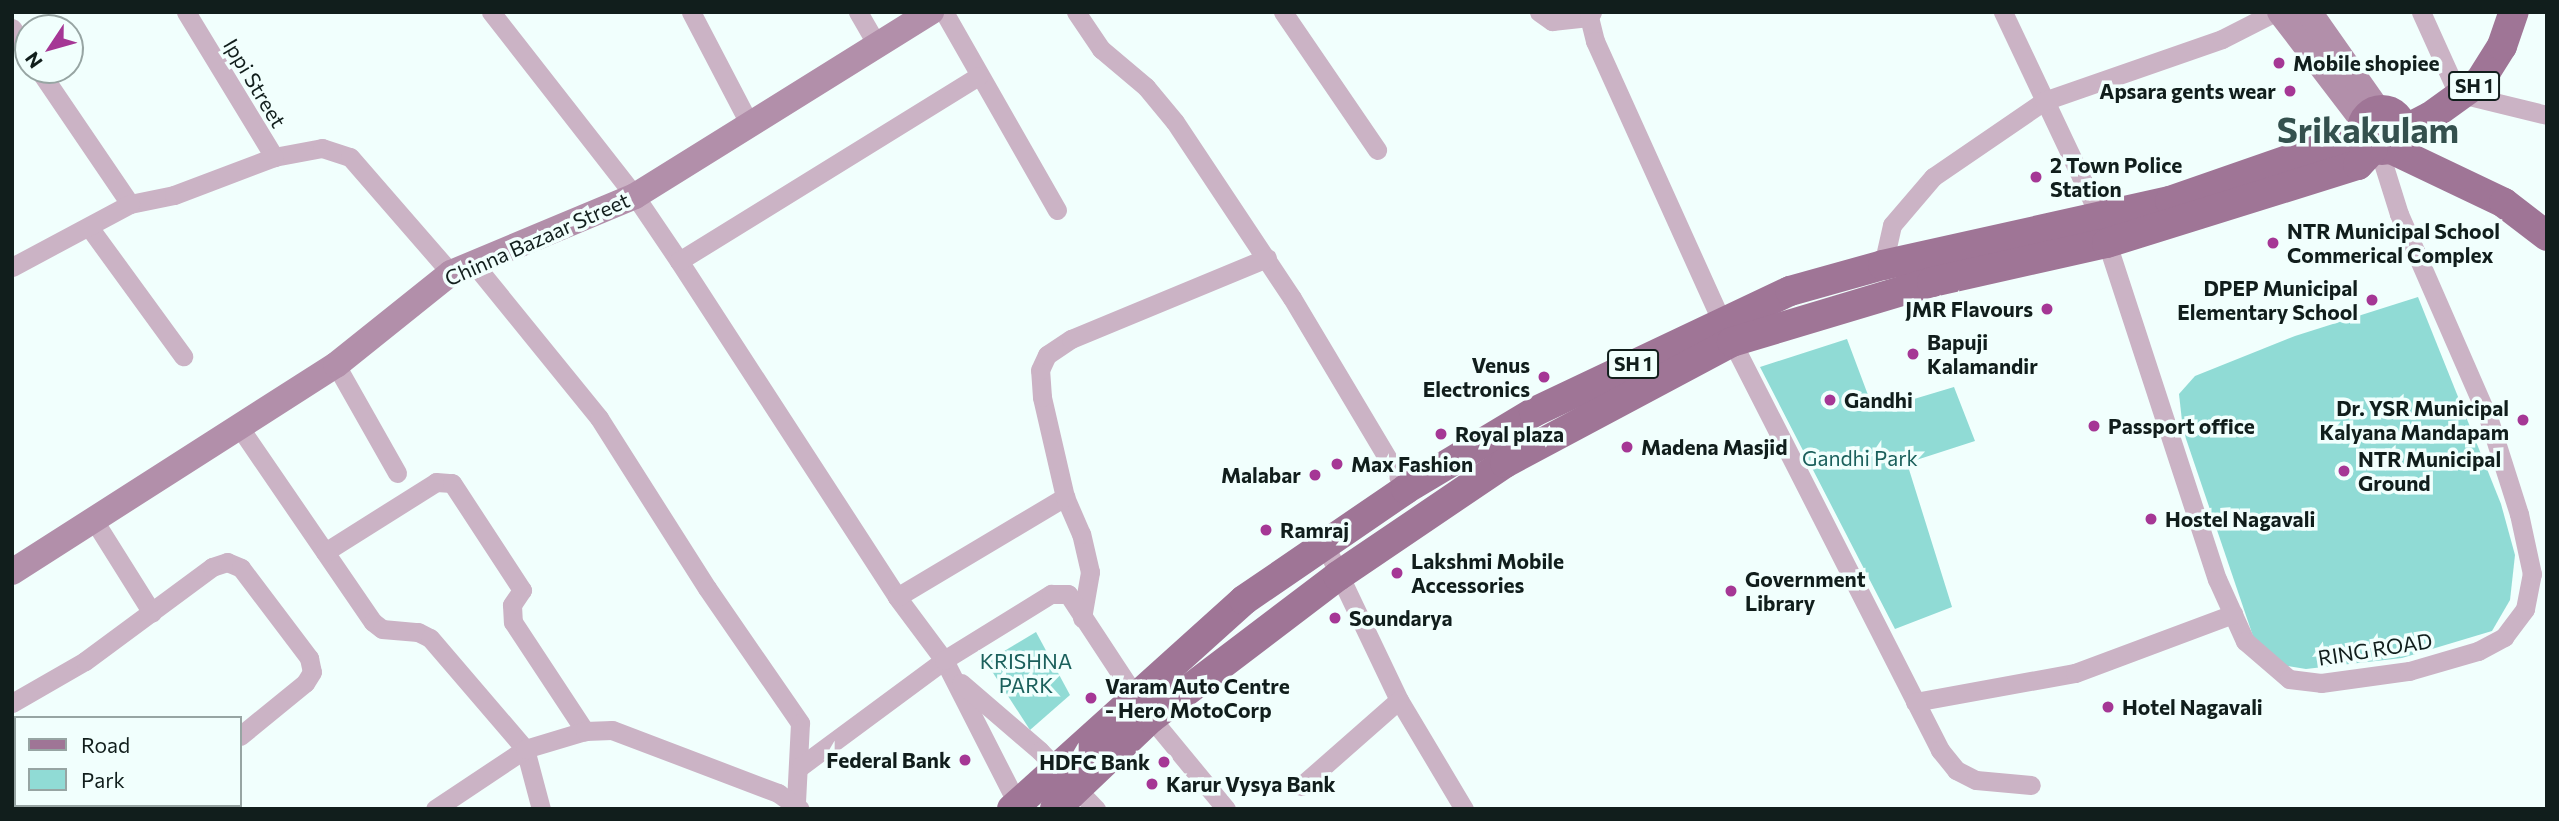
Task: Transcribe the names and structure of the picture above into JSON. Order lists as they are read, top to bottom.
{
  "streets": {
    "main road": ["SH 1"],
    "street": ["Ippi Street", "Chinna Bazaar Street", "RING ROAD"]
  },
  "crossings": [
    ["Ippi Street", "Chinna Bazaar Street"],
    ["SH 1", "RING ROAD"]
  ],
  "districts": ["Srikakulam"],
  "parks": ["Gandhi Park", "KRISHNA PARK"],
  "places": [
    "Mobile shopiee",
    "Apsara gents wear",
    "2 Town Police Station",
    "NTR Municipal School Commerical Complex",
    "DPEP Municipal Elementary School",
    "JMR Flavours",
    "Bapuji Kalamandir",
    "Venus Electronics",
    "Gandhi",
    "Dr. YSR Municipal Kalyana Mandapam",
    "Passport office",
    "Royal plaza",
    "Madena Masjid",
    "Max Fashion",
    "NTR Municipal Ground",
    "Malabar",
    "Hostel Nagavali",
    "Ramraj",
    "Lakshmi Mobile Accessories",
    "Government Library",
    "Soundarya",
    "Varam Auto Centre - Hero MotoCorp",
    "Hotel Nagavali",
    "Federal Bank",
    "HDFC Bank",
    "Karur Vysya Bank"
  ],
  "legend": ["Road", "Park"],
  "north": "bottom left"
}
